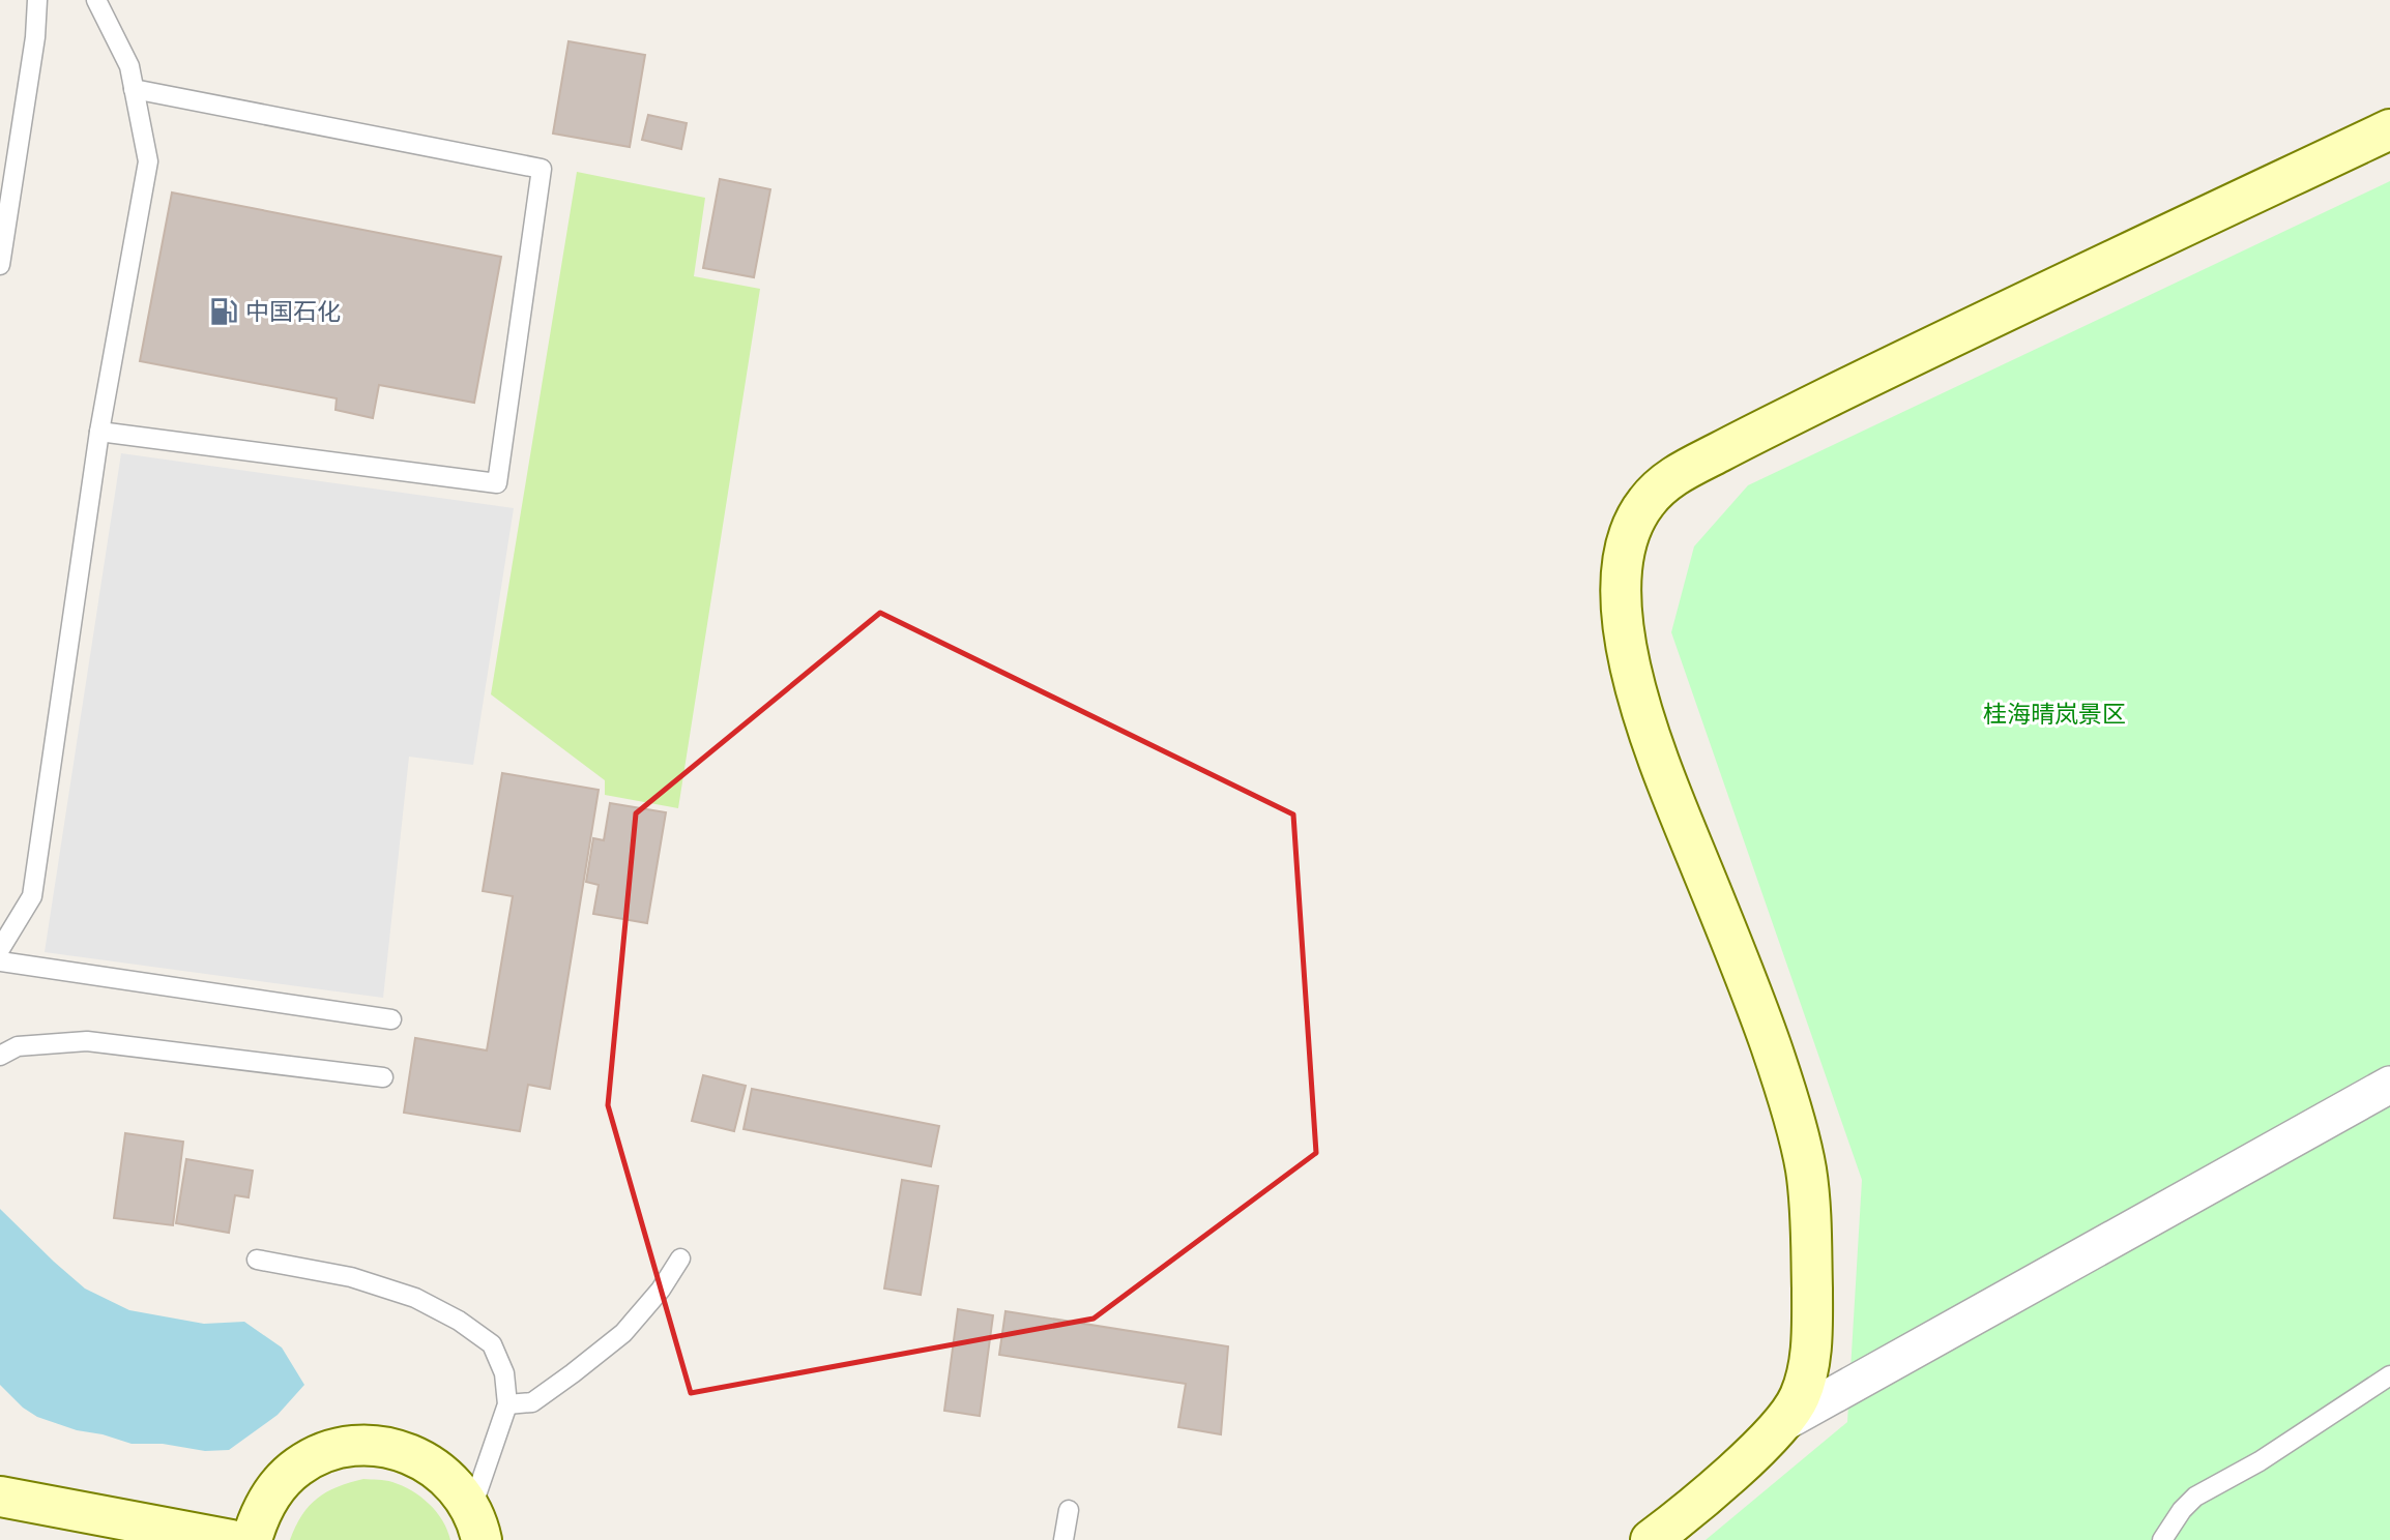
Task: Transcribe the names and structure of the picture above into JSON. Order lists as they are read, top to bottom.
{
  "parks": ["桂海晴岚景区"],
  "places": {
    "fuel station": ["中国石化"]
  }
}
